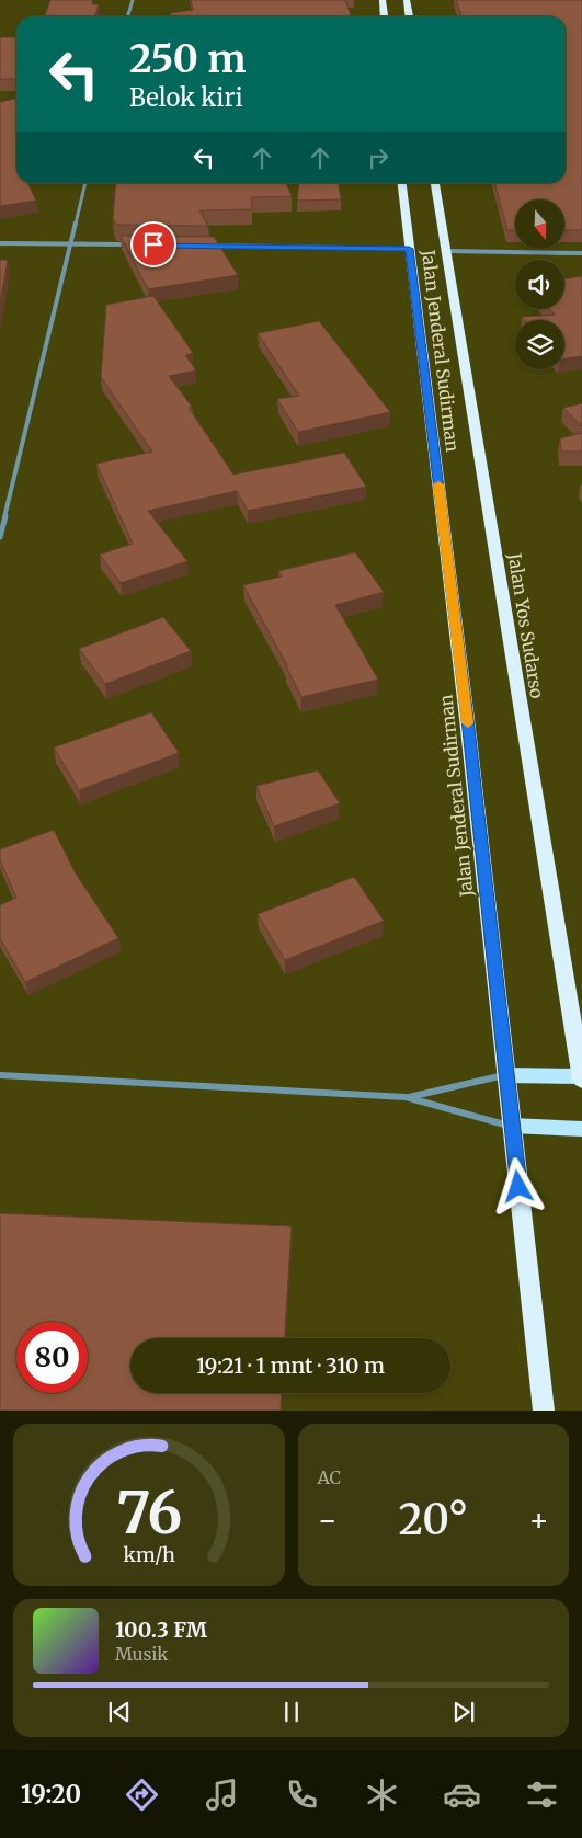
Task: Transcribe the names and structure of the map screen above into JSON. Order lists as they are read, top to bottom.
{
  "streets": {
    "highway": ["Jalan Jenderal Sudirman", "Jalan Yos Sudarso"]
  },
  "north": "bottom",
  "page": {
    "turn": ["250 m", "Belok kiri"],
    "limit": "80",
    "trip": "19:21 · 1 mnt · 310 m",
    "tile": "AC",
    "heat": ["−", "20°", "+"],
    "song": ["100.3 FM", "Musik"],
    "tabs": "19:20",
    "gauge": ["76", "km/h"]
  }
}
